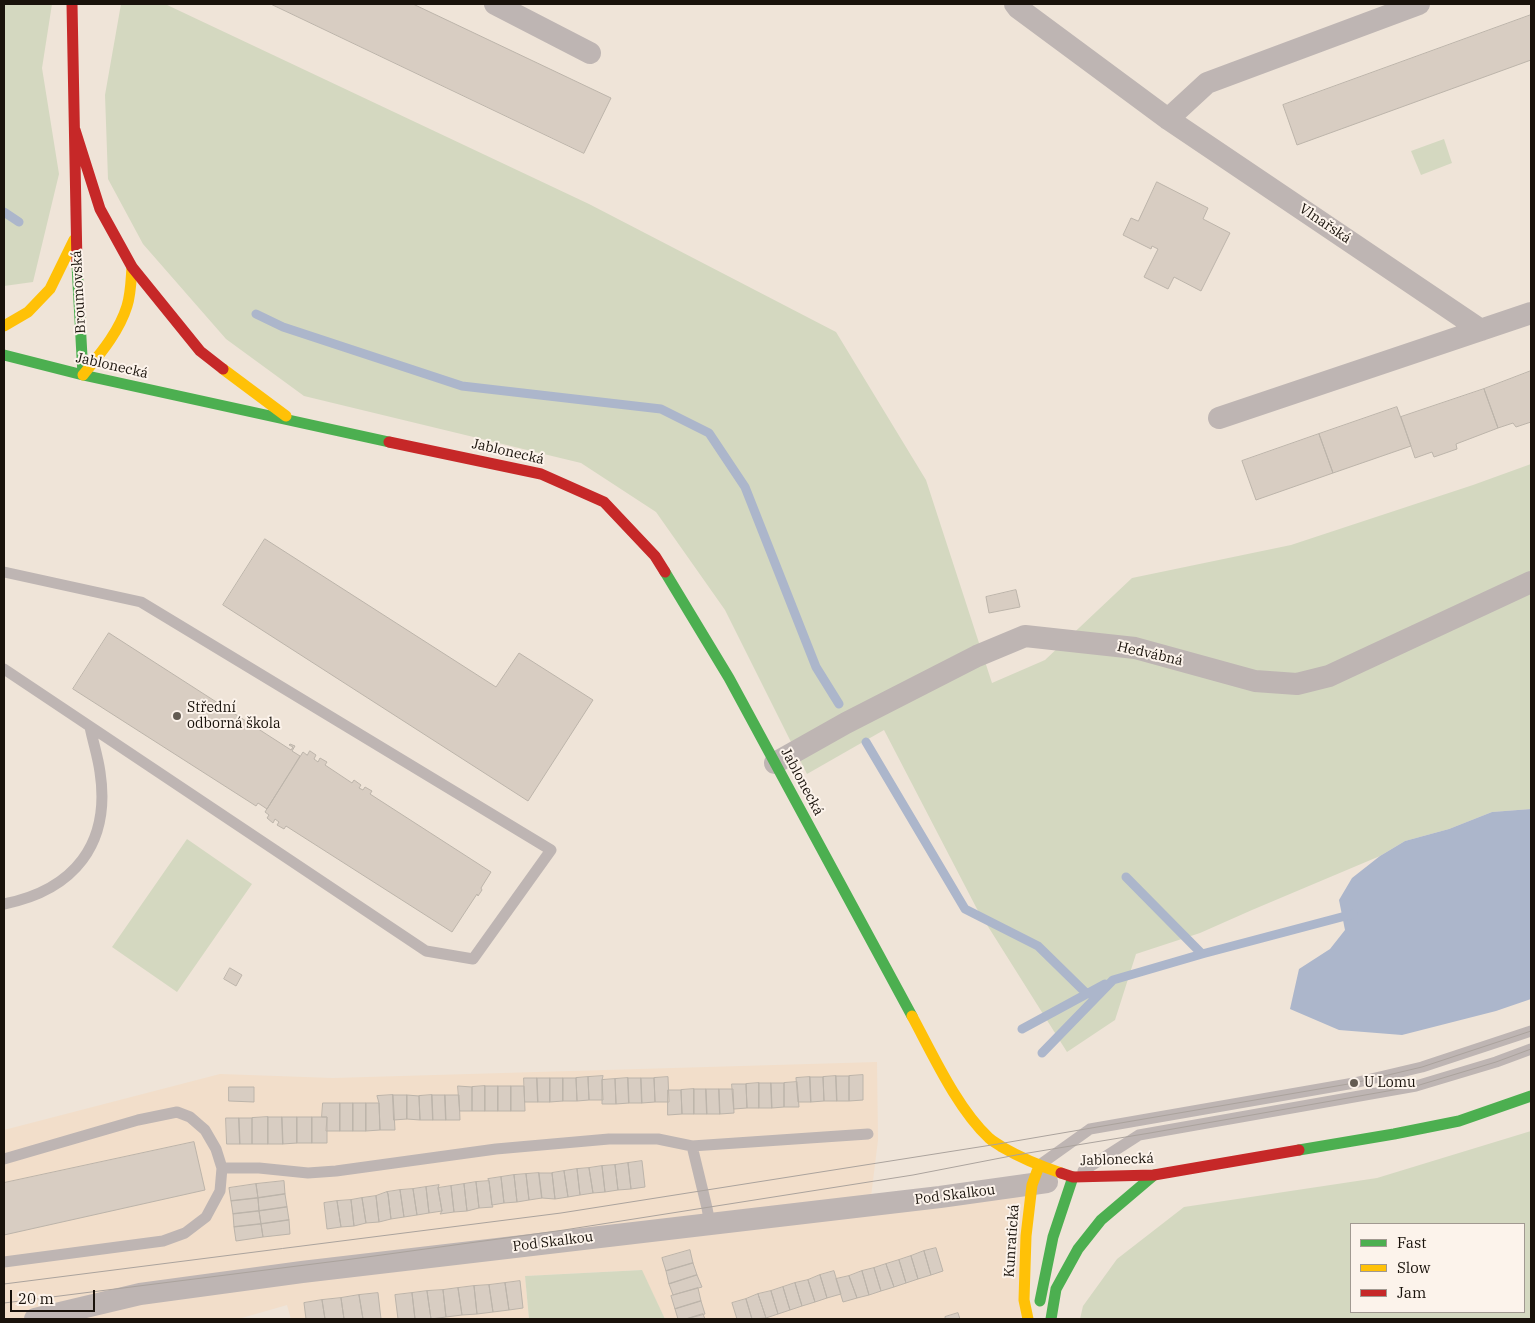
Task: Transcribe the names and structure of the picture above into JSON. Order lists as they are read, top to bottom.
{
  "streets": {
    "main road": ["Broumovská", "Jablonecká", "Kunratická"],
    "street": ["Vlnařská", "Hedvábná", "Pod Skalkou"]
  },
  "crossings": [
    ["Broumovská", "Jablonecká"],
    ["Jablonecká", "Hedvábná"],
    ["Jablonecká", "Pod Skalkou"],
    ["Jablonecká", "Kunratická"],
    ["Pod Skalkou", "Kunratická"]
  ],
  "places": ["Střední odborná škola", "U Lomu"],
  "legend": ["Fast", "Slow", "Jam"],
  "scale_bar": "20 m"
}
